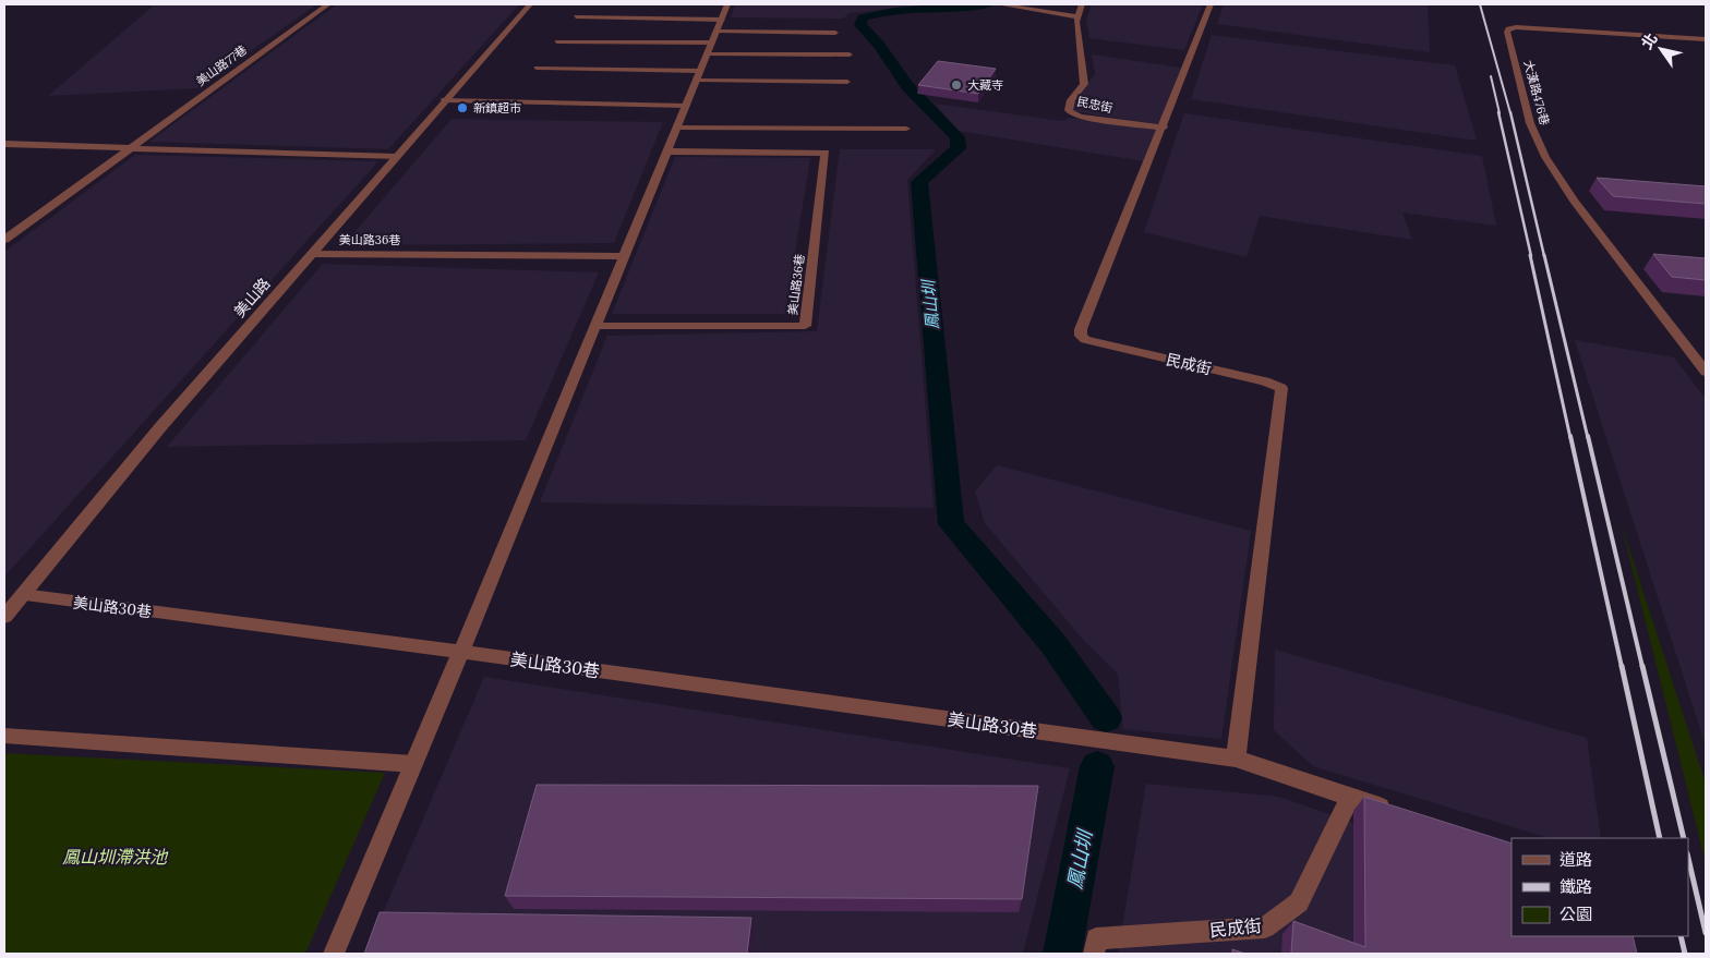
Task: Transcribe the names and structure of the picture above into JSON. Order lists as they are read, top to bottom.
{
  "streets": {
    "street": [
      "美山路77巷",
      "大漢路476巷",
      "民忠街",
      "美山路36巷",
      "美山路",
      "民成街",
      "美山路30巷"
    ]
  },
  "crossings": [
    ["民忠街", "民成街"],
    ["美山路36巷", "美山路"],
    ["美山路", "美山路30巷"],
    ["民成街", "美山路30巷"]
  ],
  "water": ["鳳山圳"],
  "parks": ["鳳山圳滯洪池"],
  "places": ["大藏寺", "新鎮超市"],
  "legend": ["道路", "鐵路", "公園"],
  "north": "top left"
}
